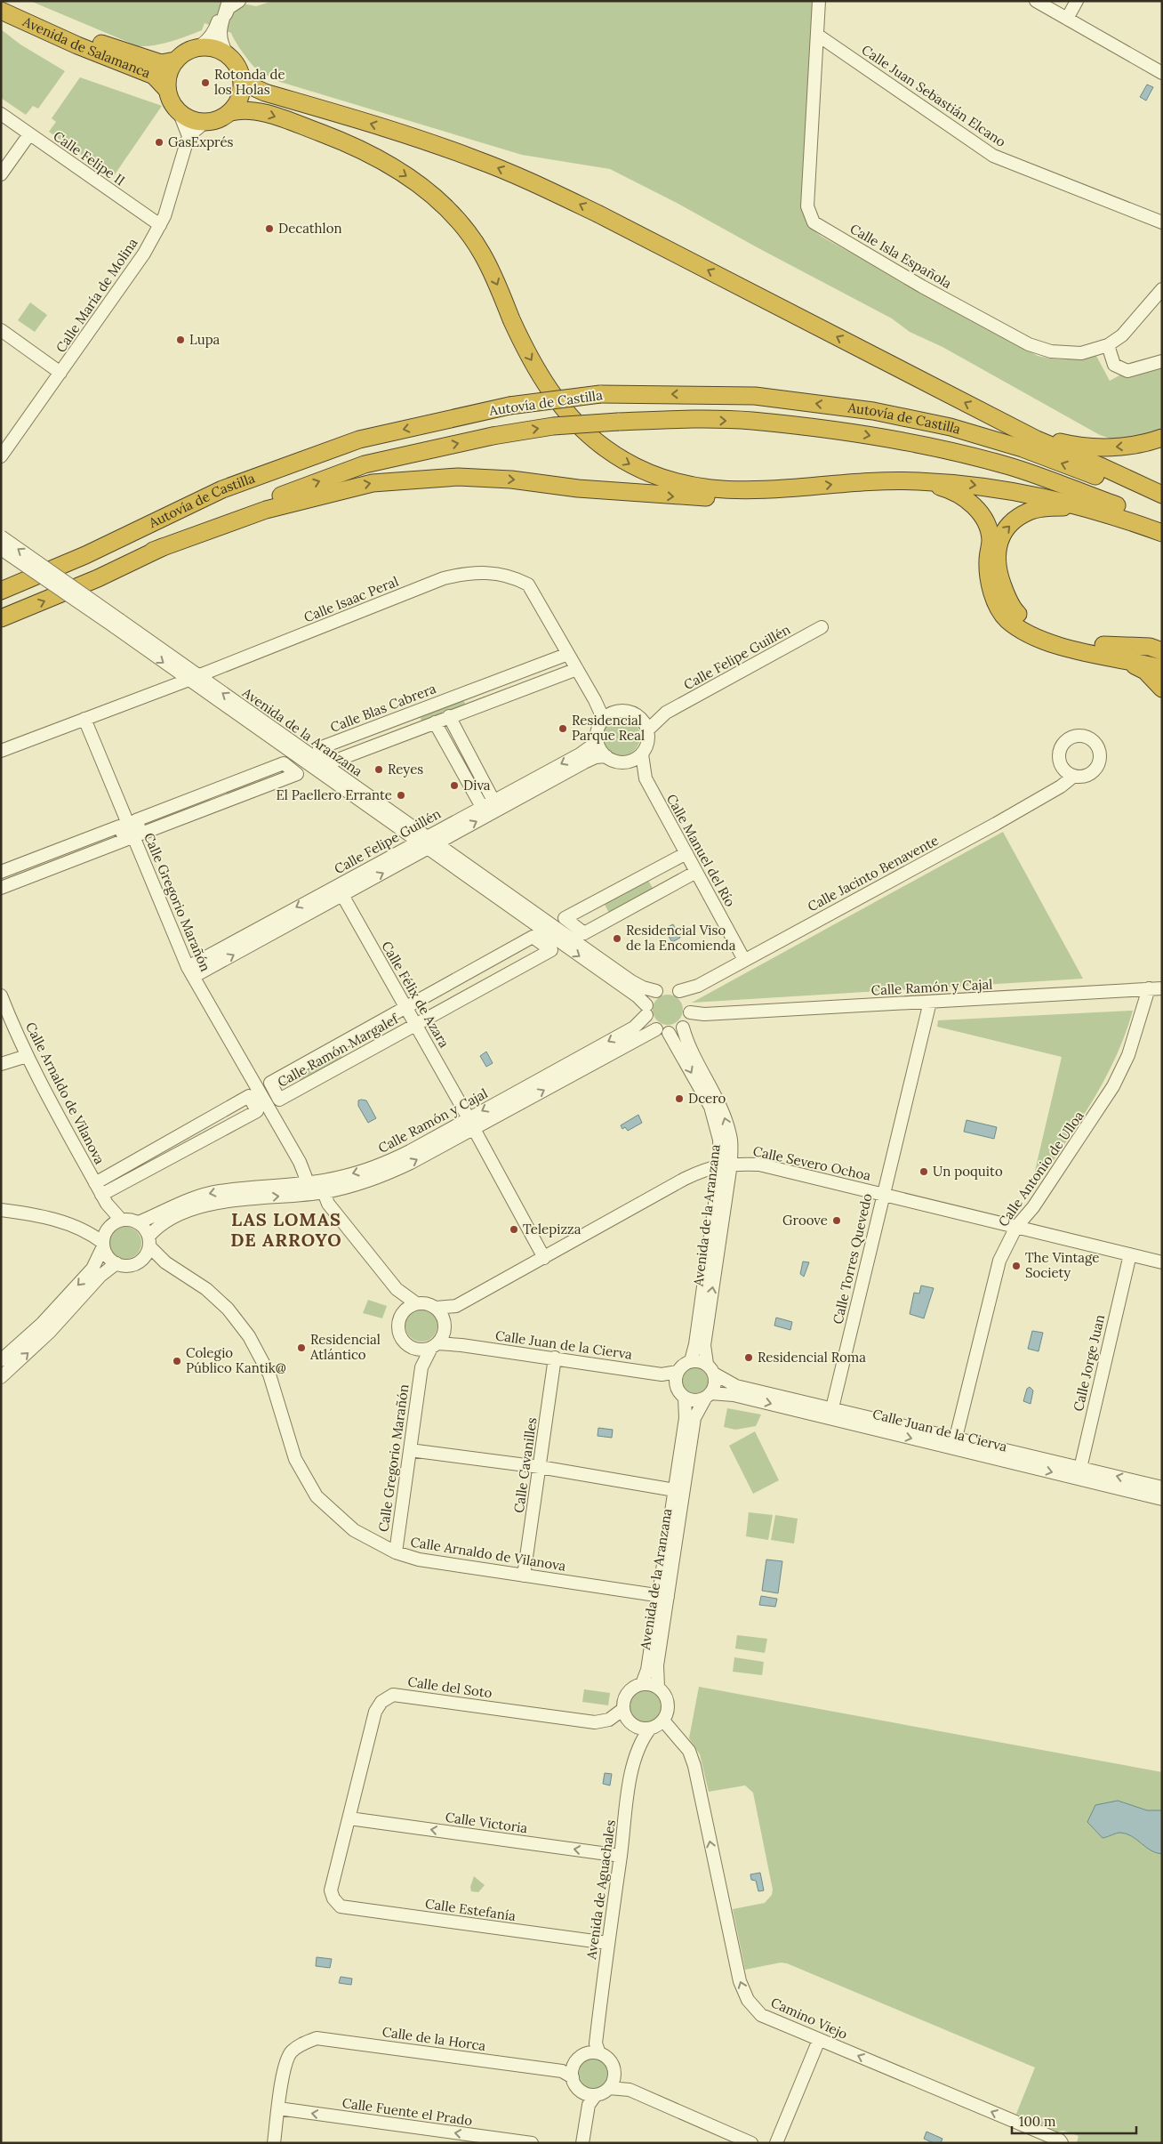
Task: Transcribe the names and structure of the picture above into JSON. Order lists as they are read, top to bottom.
{
  "streets": {
    "highway": ["Avenida de Salamanca", "Autovía de Castilla"],
    "street": [
      "Calle Juan Sebastián Elcano",
      "Calle Felipe II",
      "Calle Isla Española",
      "Calle María de Molina",
      "Calle Isaac Peral",
      "Calle Felipe Guillén",
      "Calle Blas Cabrera",
      "Avenida de la Aranzana",
      "Calle Manuel del Río",
      "Calle Jacinto Benavente",
      "Calle Gregorio Marañón",
      "Calle Ramón y Cajal",
      "Calle Félix de Azara",
      "Calle Ramón Margalef",
      "Calle Arnaldo de Vilanova",
      "Calle Severo Ochoa",
      "Calle Antonio de Ulloa",
      "Calle Torres Quevedo",
      "Calle Juan de la Cierva",
      "Calle Jorge Juan",
      "Calle Cavanilles",
      "Calle del Soto",
      "Calle Victoria",
      "Avenida de Aguachales",
      "Calle Estefanía",
      "Camino Viejo",
      "Calle de la Horca",
      "Calle Fuente el Prado"
    ]
  },
  "crossings": [
    ["Calle Juan Sebastián Elcano", "Calle Isla Española"],
    ["Calle Felipe II", "Calle María de Molina"],
    ["Calle Isaac Peral", "Calle Blas Cabrera"],
    ["Calle Isaac Peral", "Avenida de la Aranzana"],
    ["Calle Isaac Peral", "Calle Gregorio Marañón"],
    ["Calle Felipe Guillén", "Avenida de la Aranzana"],
    ["Calle Felipe Guillén", "Calle Manuel del Río"],
    ["Calle Felipe Guillén", "Calle Gregorio Marañón"],
    ["Calle Felipe Guillén", "Calle Félix de Azara"],
    ["Avenida de la Aranzana", "Calle Jacinto Benavente"],
    ["Avenida de la Aranzana", "Calle Ramón y Cajal"],
    ["Avenida de la Aranzana", "Calle Ramón Margalef"],
    ["Avenida de la Aranzana", "Calle Arnaldo de Vilanova"],
    ["Avenida de la Aranzana", "Calle Severo Ochoa"],
    ["Avenida de la Aranzana", "Calle Juan de la Cierva"],
    ["Avenida de la Aranzana", "Calle del Soto"],
    ["Avenida de la Aranzana", "Avenida de Aguachales"],
    ["Avenida de la Aranzana", "Camino Viejo"],
    ["Calle Manuel del Río", "Calle Jacinto Benavente"],
    ["Calle Jacinto Benavente", "Calle Ramón y Cajal"],
    ["Calle Gregorio Marañón", "Calle Ramón y Cajal"],
    ["Calle Gregorio Marañón", "Calle Ramón Margalef"],
    ["Calle Gregorio Marañón", "Calle Arnaldo de Vilanova"],
    ["Calle Gregorio Marañón", "Calle Severo Ochoa"],
    ["Calle Gregorio Marañón", "Calle Juan de la Cierva"],
    ["Calle Ramón y Cajal", "Calle Félix de Azara"],
    ["Calle Ramón y Cajal", "Calle Arnaldo de Vilanova"],
    ["Calle Ramón y Cajal", "Calle Antonio de Ulloa"],
    ["Calle Ramón y Cajal", "Calle Torres Quevedo"],
    ["Calle Félix de Azara", "Calle Ramón Margalef"],
    ["Calle Félix de Azara", "Calle Severo Ochoa"],
    ["Calle Ramón Margalef", "Calle Arnaldo de Vilanova"],
    ["Calle Arnaldo de Vilanova", "Calle Cavanilles"],
    ["Calle Severo Ochoa", "Calle Antonio de Ulloa"],
    ["Calle Severo Ochoa", "Calle Torres Quevedo"],
    ["Calle Severo Ochoa", "Calle Juan de la Cierva"],
    ["Calle Severo Ochoa", "Calle Jorge Juan"],
    ["Calle Antonio de Ulloa", "Calle Juan de la Cierva"],
    ["Calle Torres Quevedo", "Calle Juan de la Cierva"],
    ["Calle Juan de la Cierva", "Calle Jorge Juan"],
    ["Calle Juan de la Cierva", "Calle Cavanilles"],
    ["Calle del Soto", "Calle Victoria"],
    ["Calle del Soto", "Avenida de Aguachales"],
    ["Calle del Soto", "Calle Estefanía"],
    ["Calle del Soto", "Camino Viejo"],
    ["Calle Victoria", "Avenida de Aguachales"],
    ["Avenida de Aguachales", "Calle Estefanía"],
    ["Avenida de Aguachales", "Camino Viejo"],
    ["Avenida de Aguachales", "Calle de la Horca"],
    ["Calle de la Horca", "Calle Fuente el Prado"]
  ],
  "one_way": ["Calle Victoria", "Camino Viejo", "Calle Fuente el Prado"],
  "districts": ["LAS LOMAS DE ARROYO"],
  "places": [
    "Rotonda de los Holas",
    "GasExprés",
    "Decathlon",
    "Lupa",
    "Residencial Parque Real",
    "Reyes",
    "Diva",
    "El Paellero Errante",
    "Residencial Viso de la Encomienda",
    "Dcero",
    "Un poquito",
    "Groove",
    "Telepizza",
    "The Vintage Society",
    "Residencial Atlántico",
    "Residencial Roma",
    "Colegio Público Kantik@"
  ],
  "scale_bar": "100 m"
}
